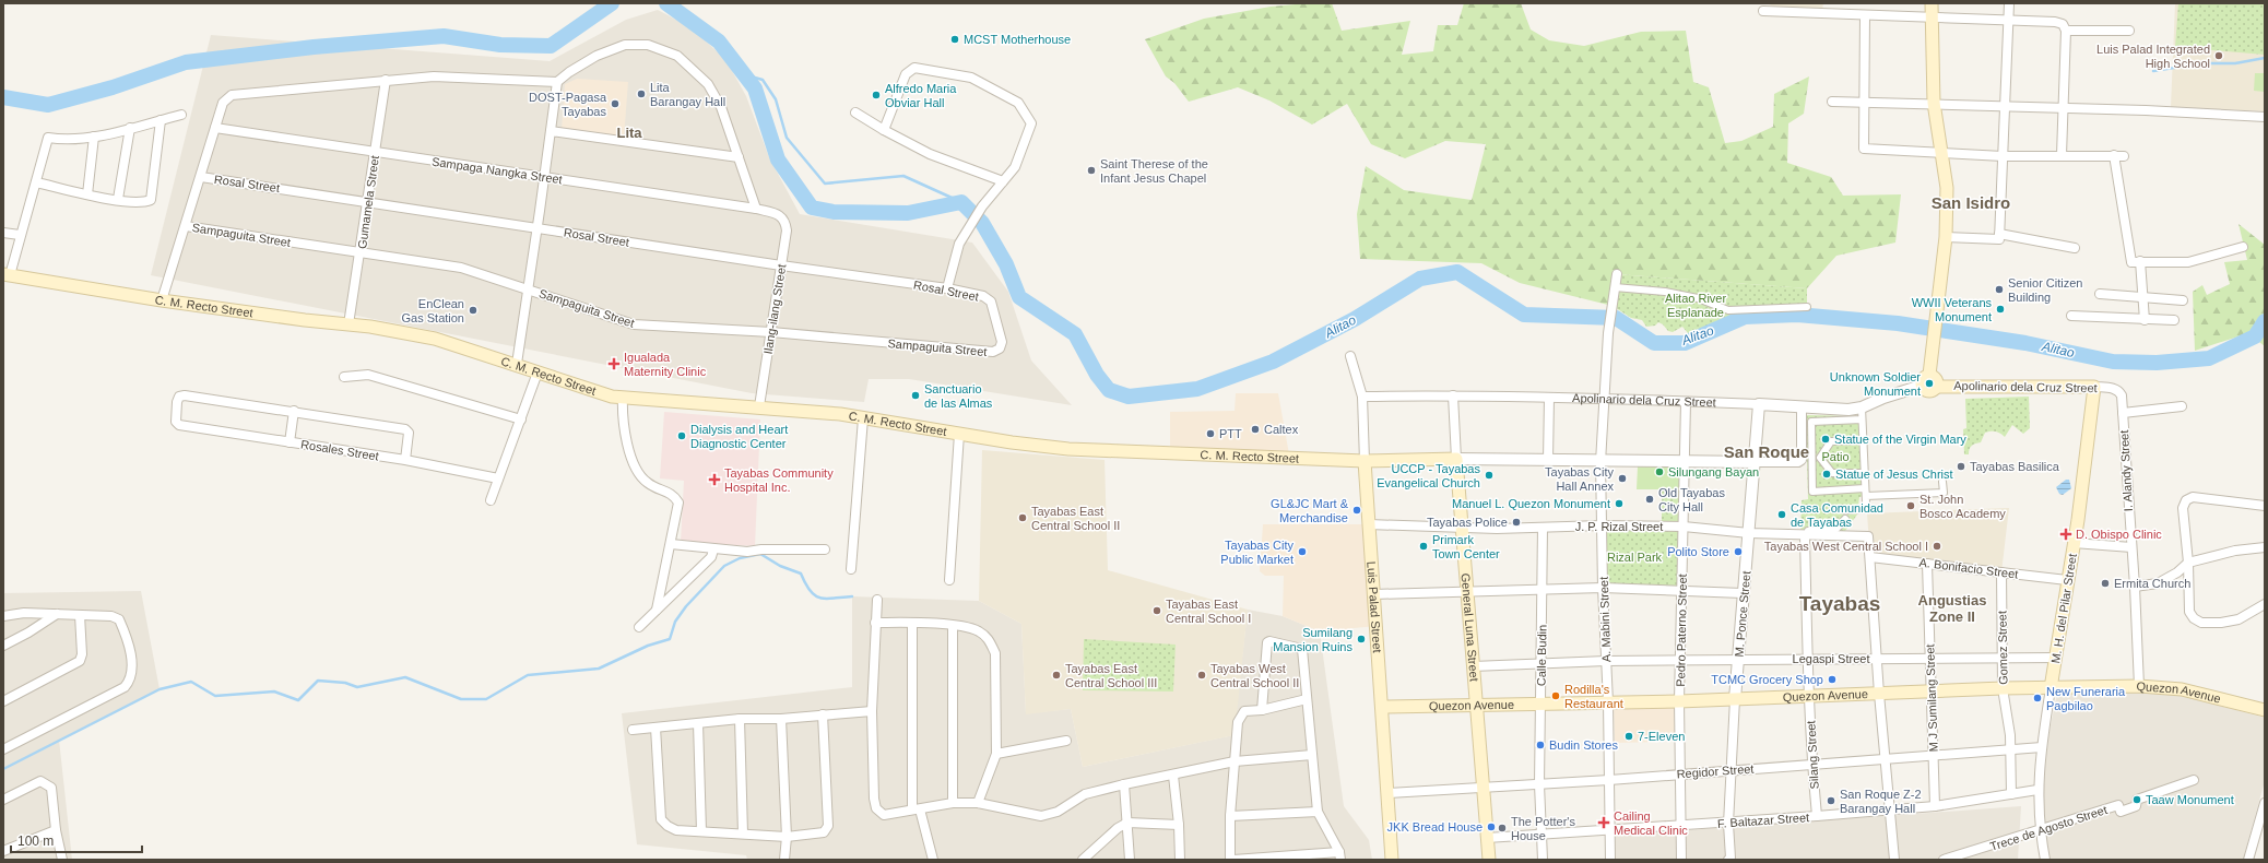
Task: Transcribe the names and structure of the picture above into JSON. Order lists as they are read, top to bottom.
{
  "streets": {
    "main road": [
      "C. M. Recto Street",
      "Apolinario dela Cruz Street",
      "Luis Palad Street",
      "M. H. del Pilar Street",
      "General Luna Street",
      "Quezon Avenue"
    ],
    "street": [
      "Sampaga Nangka Street",
      "Rosal Street",
      "Gumamela Street",
      "Sampaguita Street",
      "Ilang-ilang Street",
      "Rosales Street",
      "I. Alandy Street",
      "J. P. Rizal Street",
      "A. Bonifacio Street",
      "M. Ponce Street",
      "A. Mabini Street",
      "Pedro Paterno Street",
      "Gomez Street",
      "Calle Budin",
      "Legaspi Street",
      "M J Sumilang Street",
      "Silang Street",
      "Regidor Street",
      "F. Baltazar Street",
      "Trece de Agosto Street"
    ]
  },
  "crossings": [
    ["Sampaga Nangka Street", "Gumamela Street"],
    ["Sampaga Nangka Street", "Ilang-ilang Street"],
    ["Rosal Street", "Gumamela Street"],
    ["Rosal Street", "Sampaguita Street"],
    ["Rosal Street", "Ilang-ilang Street"],
    ["Gumamela Street", "Sampaguita Street"],
    ["Gumamela Street", "C. M. Recto Street"],
    ["Sampaguita Street", "Ilang-ilang Street"],
    ["C. M. Recto Street", "Ilang-ilang Street"],
    ["C. M. Recto Street", "Luis Palad Street"],
    ["C. M. Recto Street", "M. Ponce Street"],
    ["C. M. Recto Street", "A. Mabini Street"],
    ["C. M. Recto Street", "General Luna Street"],
    ["C. M. Recto Street", "Pedro Paterno Street"],
    ["Apolinario dela Cruz Street", "I. Alandy Street"],
    ["Apolinario dela Cruz Street", "Luis Palad Street"],
    ["Apolinario dela Cruz Street", "M. H. del Pilar Street"],
    ["Apolinario dela Cruz Street", "M. Ponce Street"],
    ["Apolinario dela Cruz Street", "A. Mabini Street"],
    ["Apolinario dela Cruz Street", "General Luna Street"],
    ["Apolinario dela Cruz Street", "Pedro Paterno Street"],
    ["I. Alandy Street", "Quezon Avenue"],
    ["J. P. Rizal Street", "A. Bonifacio Street"],
    ["J. P. Rizal Street", "Luis Palad Street"],
    ["J. P. Rizal Street", "M. Ponce Street"],
    ["J. P. Rizal Street", "A. Mabini Street"],
    ["J. P. Rizal Street", "General Luna Street"],
    ["J. P. Rizal Street", "Pedro Paterno Street"],
    ["J. P. Rizal Street", "Calle Budin"],
    ["J. P. Rizal Street", "Silang Street"],
    ["A. Bonifacio Street", "M. H. del Pilar Street"],
    ["A. Bonifacio Street", "Gomez Street"],
    ["A. Bonifacio Street", "M J Sumilang Street"],
    ["Luis Palad Street", "Quezon Avenue"],
    ["Luis Palad Street", "Regidor Street"],
    ["M. H. del Pilar Street", "Legaspi Street"],
    ["M. H. del Pilar Street", "Quezon Avenue"],
    ["M. H. del Pilar Street", "Regidor Street"],
    ["M. H. del Pilar Street", "F. Baltazar Street"],
    ["M. H. del Pilar Street", "Trece de Agosto Street"],
    ["M. Ponce Street", "Legaspi Street"],
    ["M. Ponce Street", "Quezon Avenue"],
    ["M. Ponce Street", "Regidor Street"],
    ["M. Ponce Street", "F. Baltazar Street"],
    ["A. Mabini Street", "Legaspi Street"],
    ["A. Mabini Street", "Quezon Avenue"],
    ["A. Mabini Street", "Regidor Street"],
    ["A. Mabini Street", "F. Baltazar Street"],
    ["General Luna Street", "Legaspi Street"],
    ["General Luna Street", "Quezon Avenue"],
    ["General Luna Street", "Regidor Street"],
    ["General Luna Street", "F. Baltazar Street"],
    ["Pedro Paterno Street", "Legaspi Street"],
    ["Pedro Paterno Street", "Quezon Avenue"],
    ["Pedro Paterno Street", "Regidor Street"],
    ["Pedro Paterno Street", "F. Baltazar Street"],
    ["Gomez Street", "Legaspi Street"],
    ["Gomez Street", "Quezon Avenue"],
    ["Gomez Street", "Regidor Street"],
    ["Gomez Street", "F. Baltazar Street"],
    ["Calle Budin", "Legaspi Street"],
    ["Calle Budin", "Quezon Avenue"],
    ["Calle Budin", "Regidor Street"],
    ["Calle Budin", "F. Baltazar Street"],
    ["Legaspi Street", "M J Sumilang Street"],
    ["Legaspi Street", "Silang Street"],
    ["Quezon Avenue", "M J Sumilang Street"],
    ["Quezon Avenue", "Silang Street"],
    ["M J Sumilang Street", "Regidor Street"],
    ["M J Sumilang Street", "F. Baltazar Street"],
    ["Silang Street", "Regidor Street"],
    ["Silang Street", "F. Baltazar Street"]
  ],
  "districts": [
    "Lita",
    "San Isidro",
    "San Roque",
    "Angustias Zone II",
    "Tayabas"
  ],
  "water": ["Alitao"],
  "parks": ["Alitao River Esplanade", "Patio", "Rizal Park"],
  "places": {
    "other": [
      "MCST Motherhouse",
      "Luis Palad Integrated High School",
      "Lita Barangay Hall",
      "Alfredo Maria Obviar Hall",
      "DOST-Pagasa Tayabas",
      "Saint Therese of the Infant Jesus Chapel",
      "Senior Citizen Building",
      "WWII Veterans Monument",
      "EnClean Gas Station",
      "Unknown Soldier Monument",
      "Sanctuario de las Almas",
      "Caltex",
      "PTT",
      "Dialysis and Heart Diagnostic Center",
      "Statue of the Virgin Mary",
      "Tayabas Basilica",
      "Silungang Bayan",
      "Statue of Jesus Christ",
      "UCCP - Tayabas Evangelical Church",
      "Tayabas City Hall Annex",
      "Old Tayabas City Hall",
      "Manuel L. Quezon Monument",
      "St. John Bosco Academy",
      "GL&JC Mart & Merchandise",
      "Casa Comunidad de Tayabas",
      "Tayabas East Central School II",
      "Tayabas Police",
      "Primark Town Center",
      "Tayabas West Central School I",
      "Tayabas City Public Market",
      "Polito Store",
      "Ermita Church",
      "Tayabas East Central School I",
      "Sumilang Mansion Ruins",
      "Tayabas East Central School III",
      "Tayabas West Central School II",
      "TCMC Grocery Shop",
      "Rodilla's Restaurant",
      "New Funeraria Pagbilao",
      "7-Eleven",
      "Budin Stores",
      "Taaw Monument",
      "San Roque Z-2 Barangay Hall",
      "JKK Bread House",
      "The Potter's House"
    ],
    "health": [
      "Igualada Maternity Clinic",
      "Tayabas Community Hospital Inc.",
      "D. Obispo Clinic",
      "Cailing Medical Clinic"
    ]
  },
  "scale_bar": "100 m"
}
